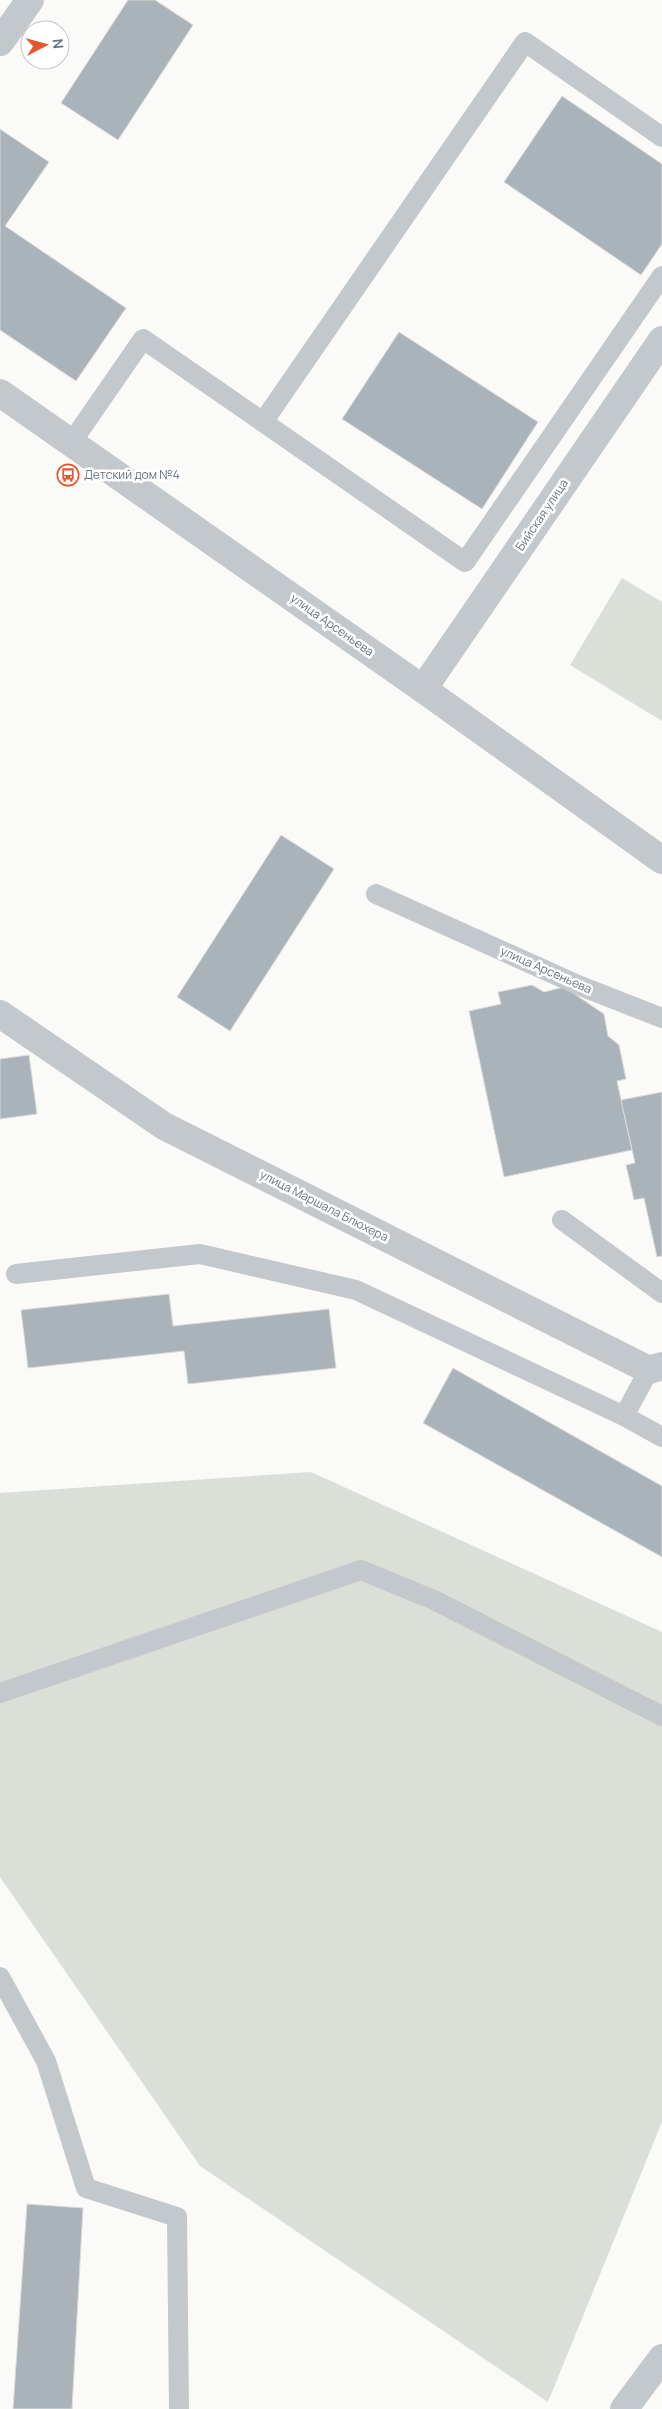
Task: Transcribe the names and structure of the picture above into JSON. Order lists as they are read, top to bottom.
{
  "streets": {
    "street": ["Бийская улица", "улица Арсеньева", "улица Маршала Блюхера"]
  },
  "crossings": [
    ["Бийская улица", "улица Арсеньева"]
  ],
  "places": {
    "bus stop": ["Детский дом №4"]
  },
  "north": "right"
}
